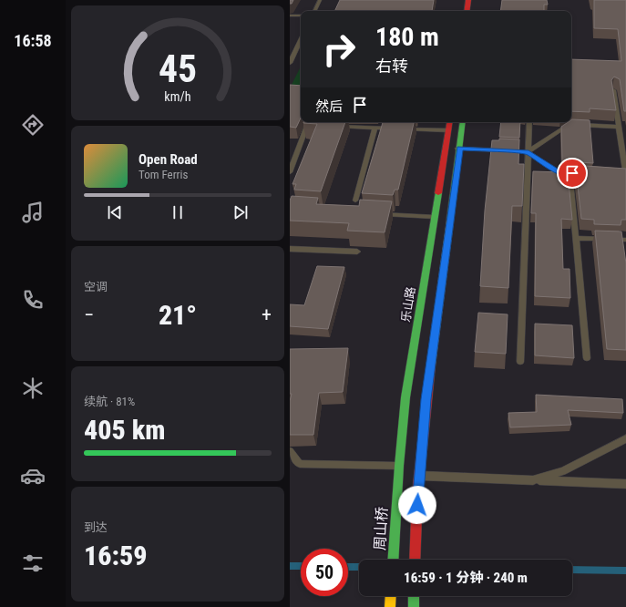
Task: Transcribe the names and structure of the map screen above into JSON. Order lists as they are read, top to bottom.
{
  "streets": {
    "main road": ["乐山路", "周山桥"]
  },
  "crossings": [
    ["乐山路", "周山桥"]
  ],
  "page": {
    "tabs": "16:58",
    "turn": ["180 m", "右转"],
    "then": "然后",
    "song": ["Open Road", "Tom Ferris"],
    "tile": [
      "空调",
      ["续航 · 81%", "405 km"],
      ["到达", "16:59"]
    ],
    "heat": ["−", "21°", "+"],
    "limit": "50",
    "trip": "16:59 · 1 分钟 · 240 m",
    "gauge": ["45", "km/h"]
  }
}
